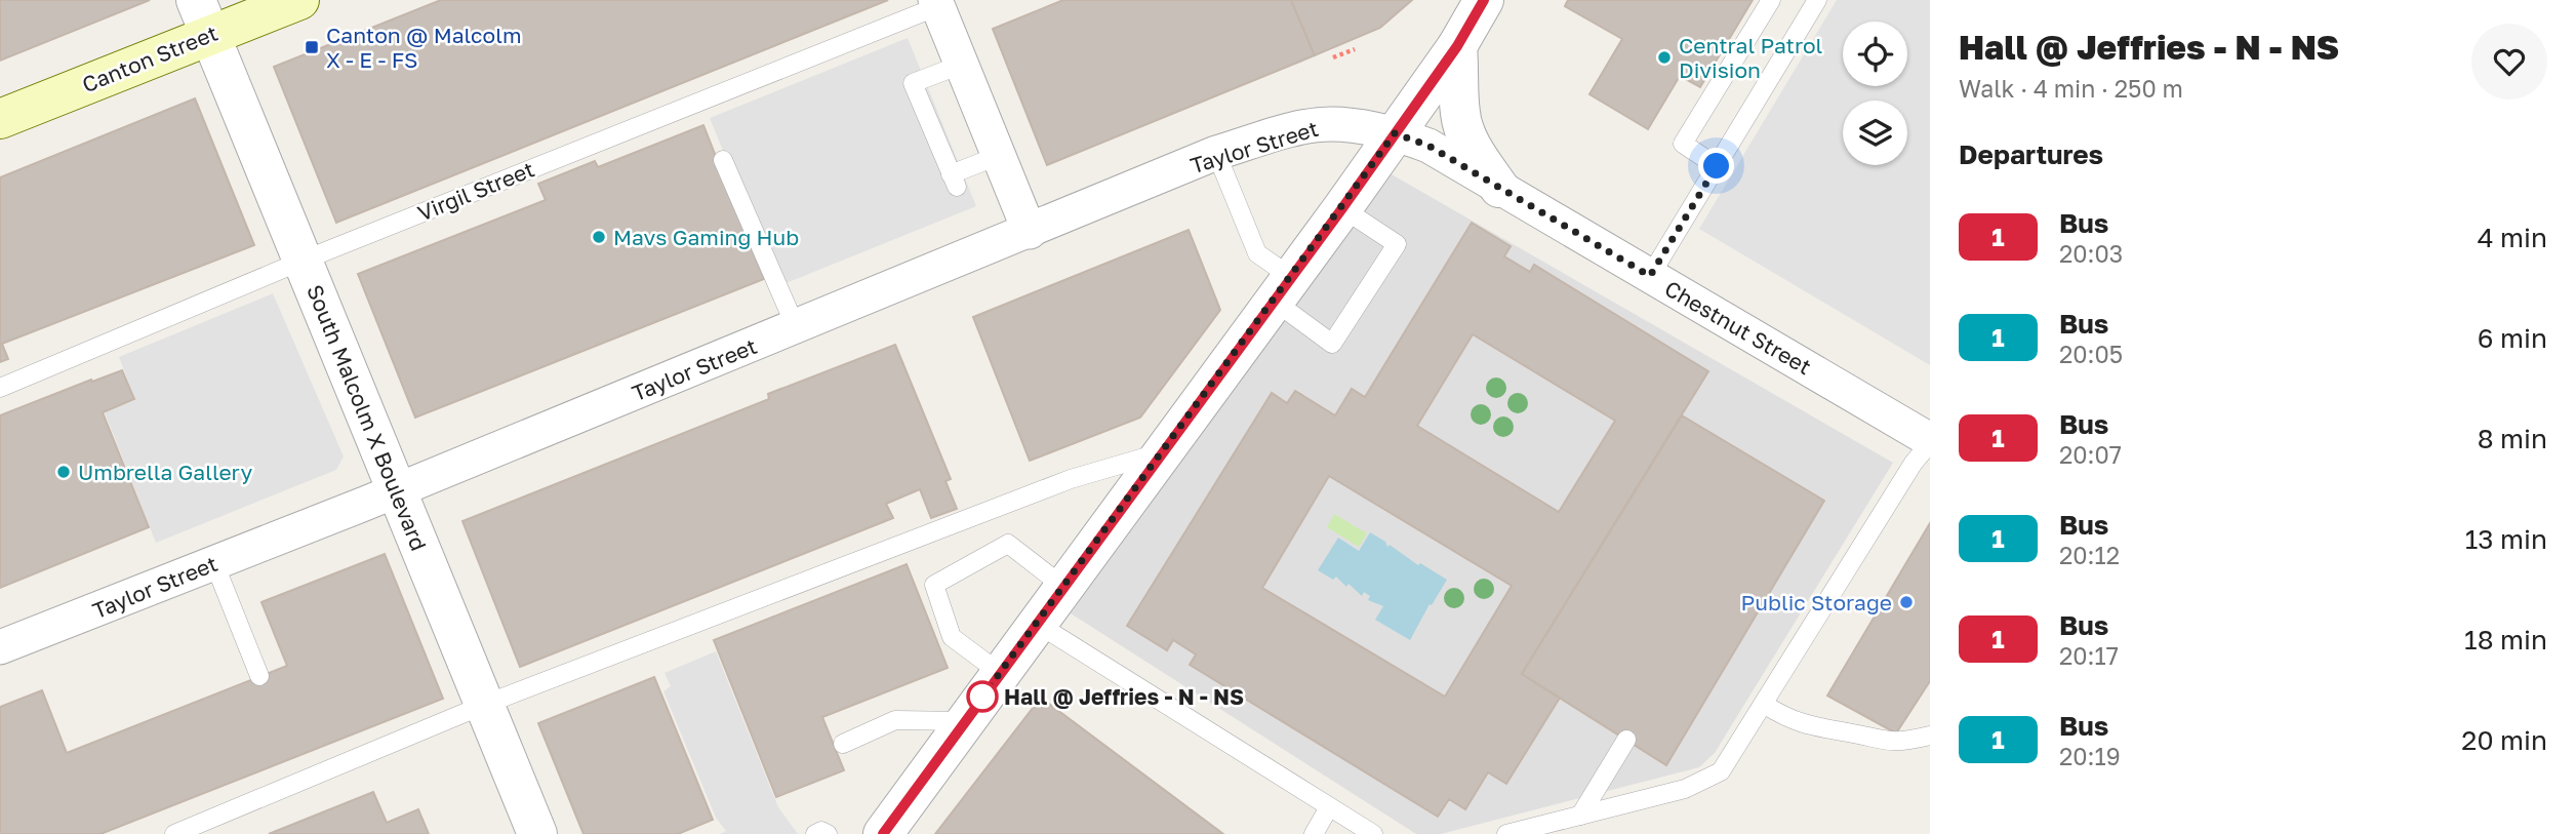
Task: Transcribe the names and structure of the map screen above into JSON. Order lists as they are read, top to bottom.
{
  "streets": {
    "main road": ["Canton Street"],
    "street": ["Taylor Street", "Chestnut Street", "South Malcolm X Boulevard"],
    "lane": ["Virgil Street"]
  },
  "crossings": [
    ["Canton Street", "South Malcolm X Boulevard"],
    ["Taylor Street", "Chestnut Street"],
    ["Taylor Street", "South Malcolm X Boulevard"],
    ["Virgil Street", "South Malcolm X Boulevard"]
  ],
  "places": {
    "transit": ["Canton @ Malcolm X - E - FS"],
    "other": [
      "Central Patrol Division",
      "Mavs Gaming Hub",
      "Umbrella Gallery",
      "Public Storage",
      "Hall @ Jeffries - N - NS"
    ]
  },
  "lines": ["bus line 1"],
  "page": {
    "heading": [
      ["Hall @ Jeffries - N - NS", "Walk · 4 min · 250 m"],
      "Departures"
    ],
    "list": [
      {
        "mark": "1",
        "name": "Bus",
        "note": "20:03",
        "value": "4 min"
      },
      {
        "mark": "1",
        "name": "Bus",
        "note": "20:05",
        "value": "6 min"
      },
      {
        "mark": "1",
        "name": "Bus",
        "note": "20:07",
        "value": "8 min"
      },
      {
        "mark": "1",
        "name": "Bus",
        "note": "20:12",
        "value": "13 min"
      },
      {
        "mark": "1",
        "name": "Bus",
        "note": "20:17",
        "value": "18 min"
      },
      {
        "mark": "1",
        "name": "Bus",
        "note": "20:19",
        "value": "20 min"
      }
    ]
  }
}
